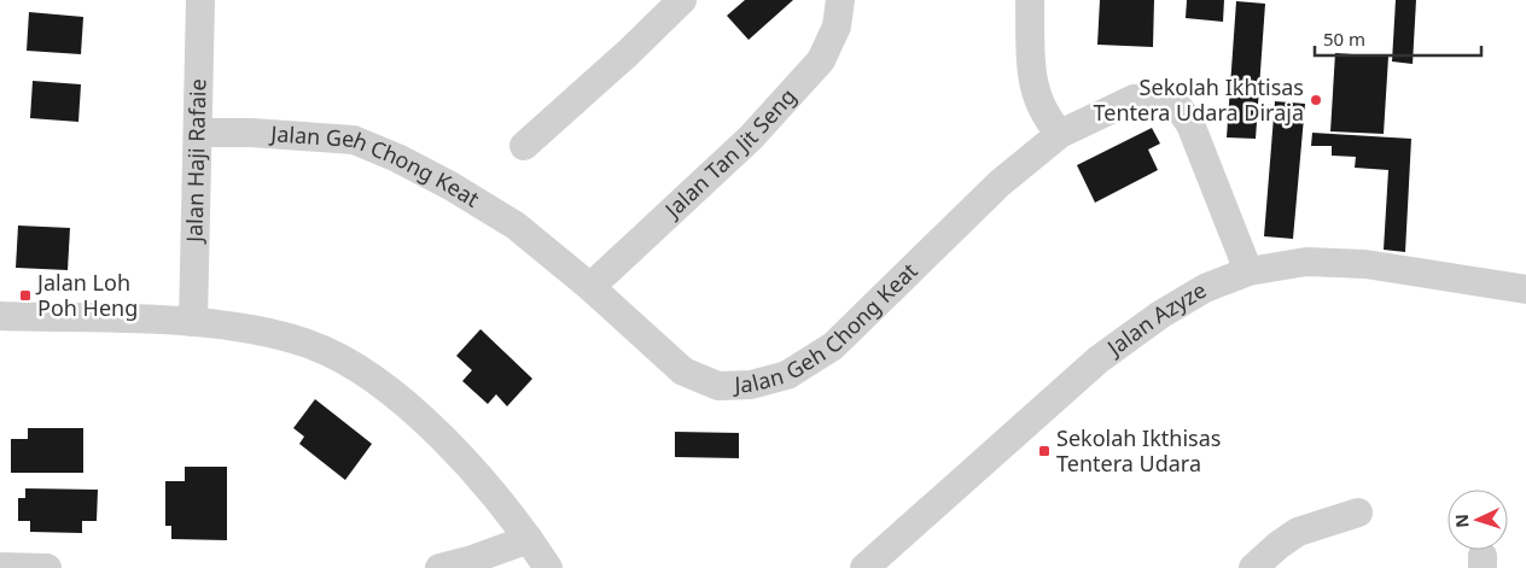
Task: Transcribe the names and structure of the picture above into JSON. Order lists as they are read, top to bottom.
{
  "streets": {
    "street": [
      "Jalan Tan Jit Seng",
      "Jalan Haji Rafaie",
      "Jalan Geh Chong Keat",
      "Jalan Azyze"
    ]
  },
  "crossings": [
    ["Jalan Tan Jit Seng", "Jalan Geh Chong Keat"],
    ["Jalan Haji Rafaie", "Jalan Geh Chong Keat"],
    ["Jalan Geh Chong Keat", "Jalan Azyze"]
  ],
  "places": {
    "other": ["Sekolah Ikhtisas Tentera Udara Diraja"],
    "transit": ["Jalan Loh Poh Heng", "Sekolah Ikthisas Tentera Udara"]
  },
  "scale_bar": "50 m",
  "north": "left"
}
